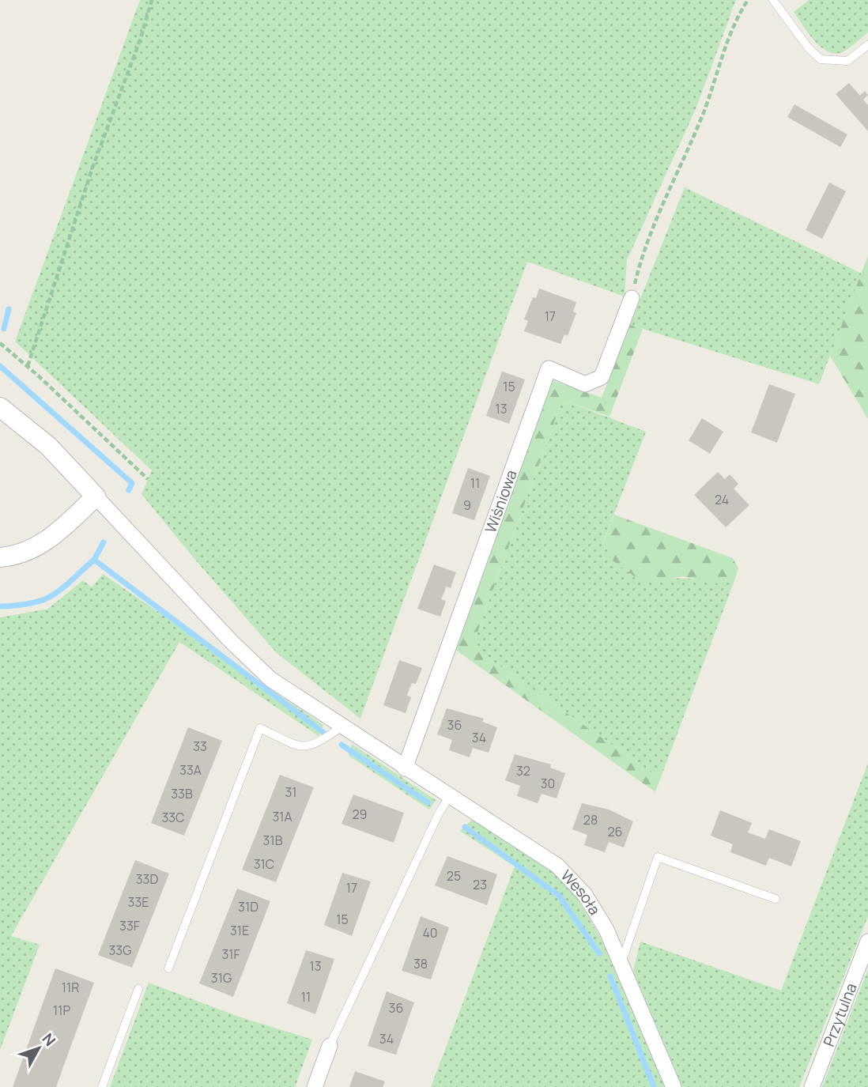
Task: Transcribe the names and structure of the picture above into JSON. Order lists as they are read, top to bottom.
{
  "streets": {
    "street": ["Wiśniowa", "Wesoła", "Przytulna"]
  },
  "crossings": [
    ["Wiśniowa", "Wesoła"]
  ],
  "house_numbers": [
    "17",
    "15",
    "13",
    "11",
    "24",
    "9",
    "36",
    "34",
    "33",
    "33A",
    "32",
    "30",
    "31",
    "33B",
    "29",
    "31A",
    "33C",
    "28",
    "26",
    "31B",
    "31C",
    "25",
    "33D",
    "23",
    "17",
    "33E",
    "31D",
    "15",
    "33F",
    "31E",
    "40",
    "33G",
    "31F",
    "38",
    "13",
    "31G",
    "11R",
    "11",
    "36",
    "11P",
    "34"
  ],
  "north": "top right"
}
